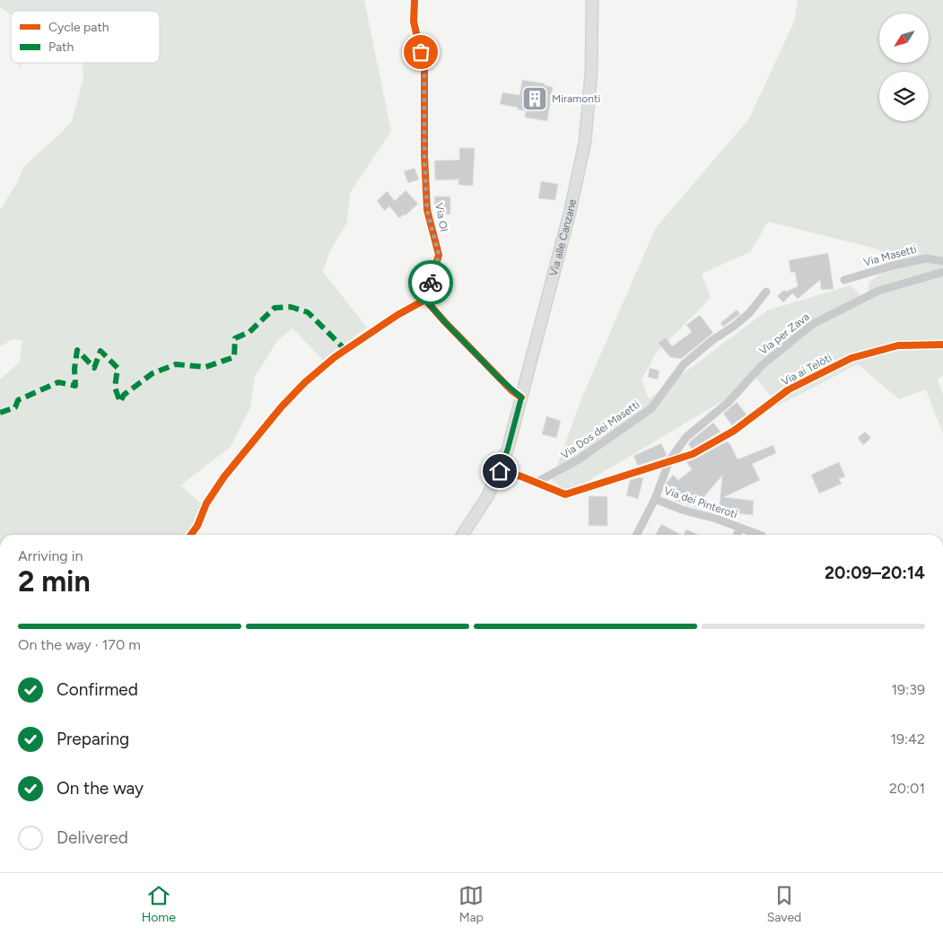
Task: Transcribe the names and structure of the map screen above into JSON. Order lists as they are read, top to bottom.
{
  "streets": {
    "main road": ["Via alle Canzane"],
    "street": [
      "Via Ol",
      "Via Masetti",
      "Via per Zava",
      "Via ai Telòti",
      "Via Dos dei Masetti",
      "Via dei Pinteroti"
    ]
  },
  "crossings": [
    ["Via alle Canzane", "Via ai Telòti"],
    ["Via per Zava", "Via ai Telòti"],
    ["Via per Zava", "Via dei Pinteroti"],
    ["Via ai Telòti", "Via Dos dei Masetti"]
  ],
  "places": {
    "building": ["Miramonti"]
  },
  "legend": ["Cycle path", "Path"],
  "north": "bottom left",
  "page": {
    "heading": ["2 min", "Arriving in", "20:09–20:14"],
    "bar": "On the way · 170 m",
    "list": [
      ["Confirmed", "19:39"],
      ["Preparing", "19:42"],
      ["On the way", "20:01"],
      "Delivered"
    ],
    "tabs": ["Home", "Map", "Saved"]
  }
}
